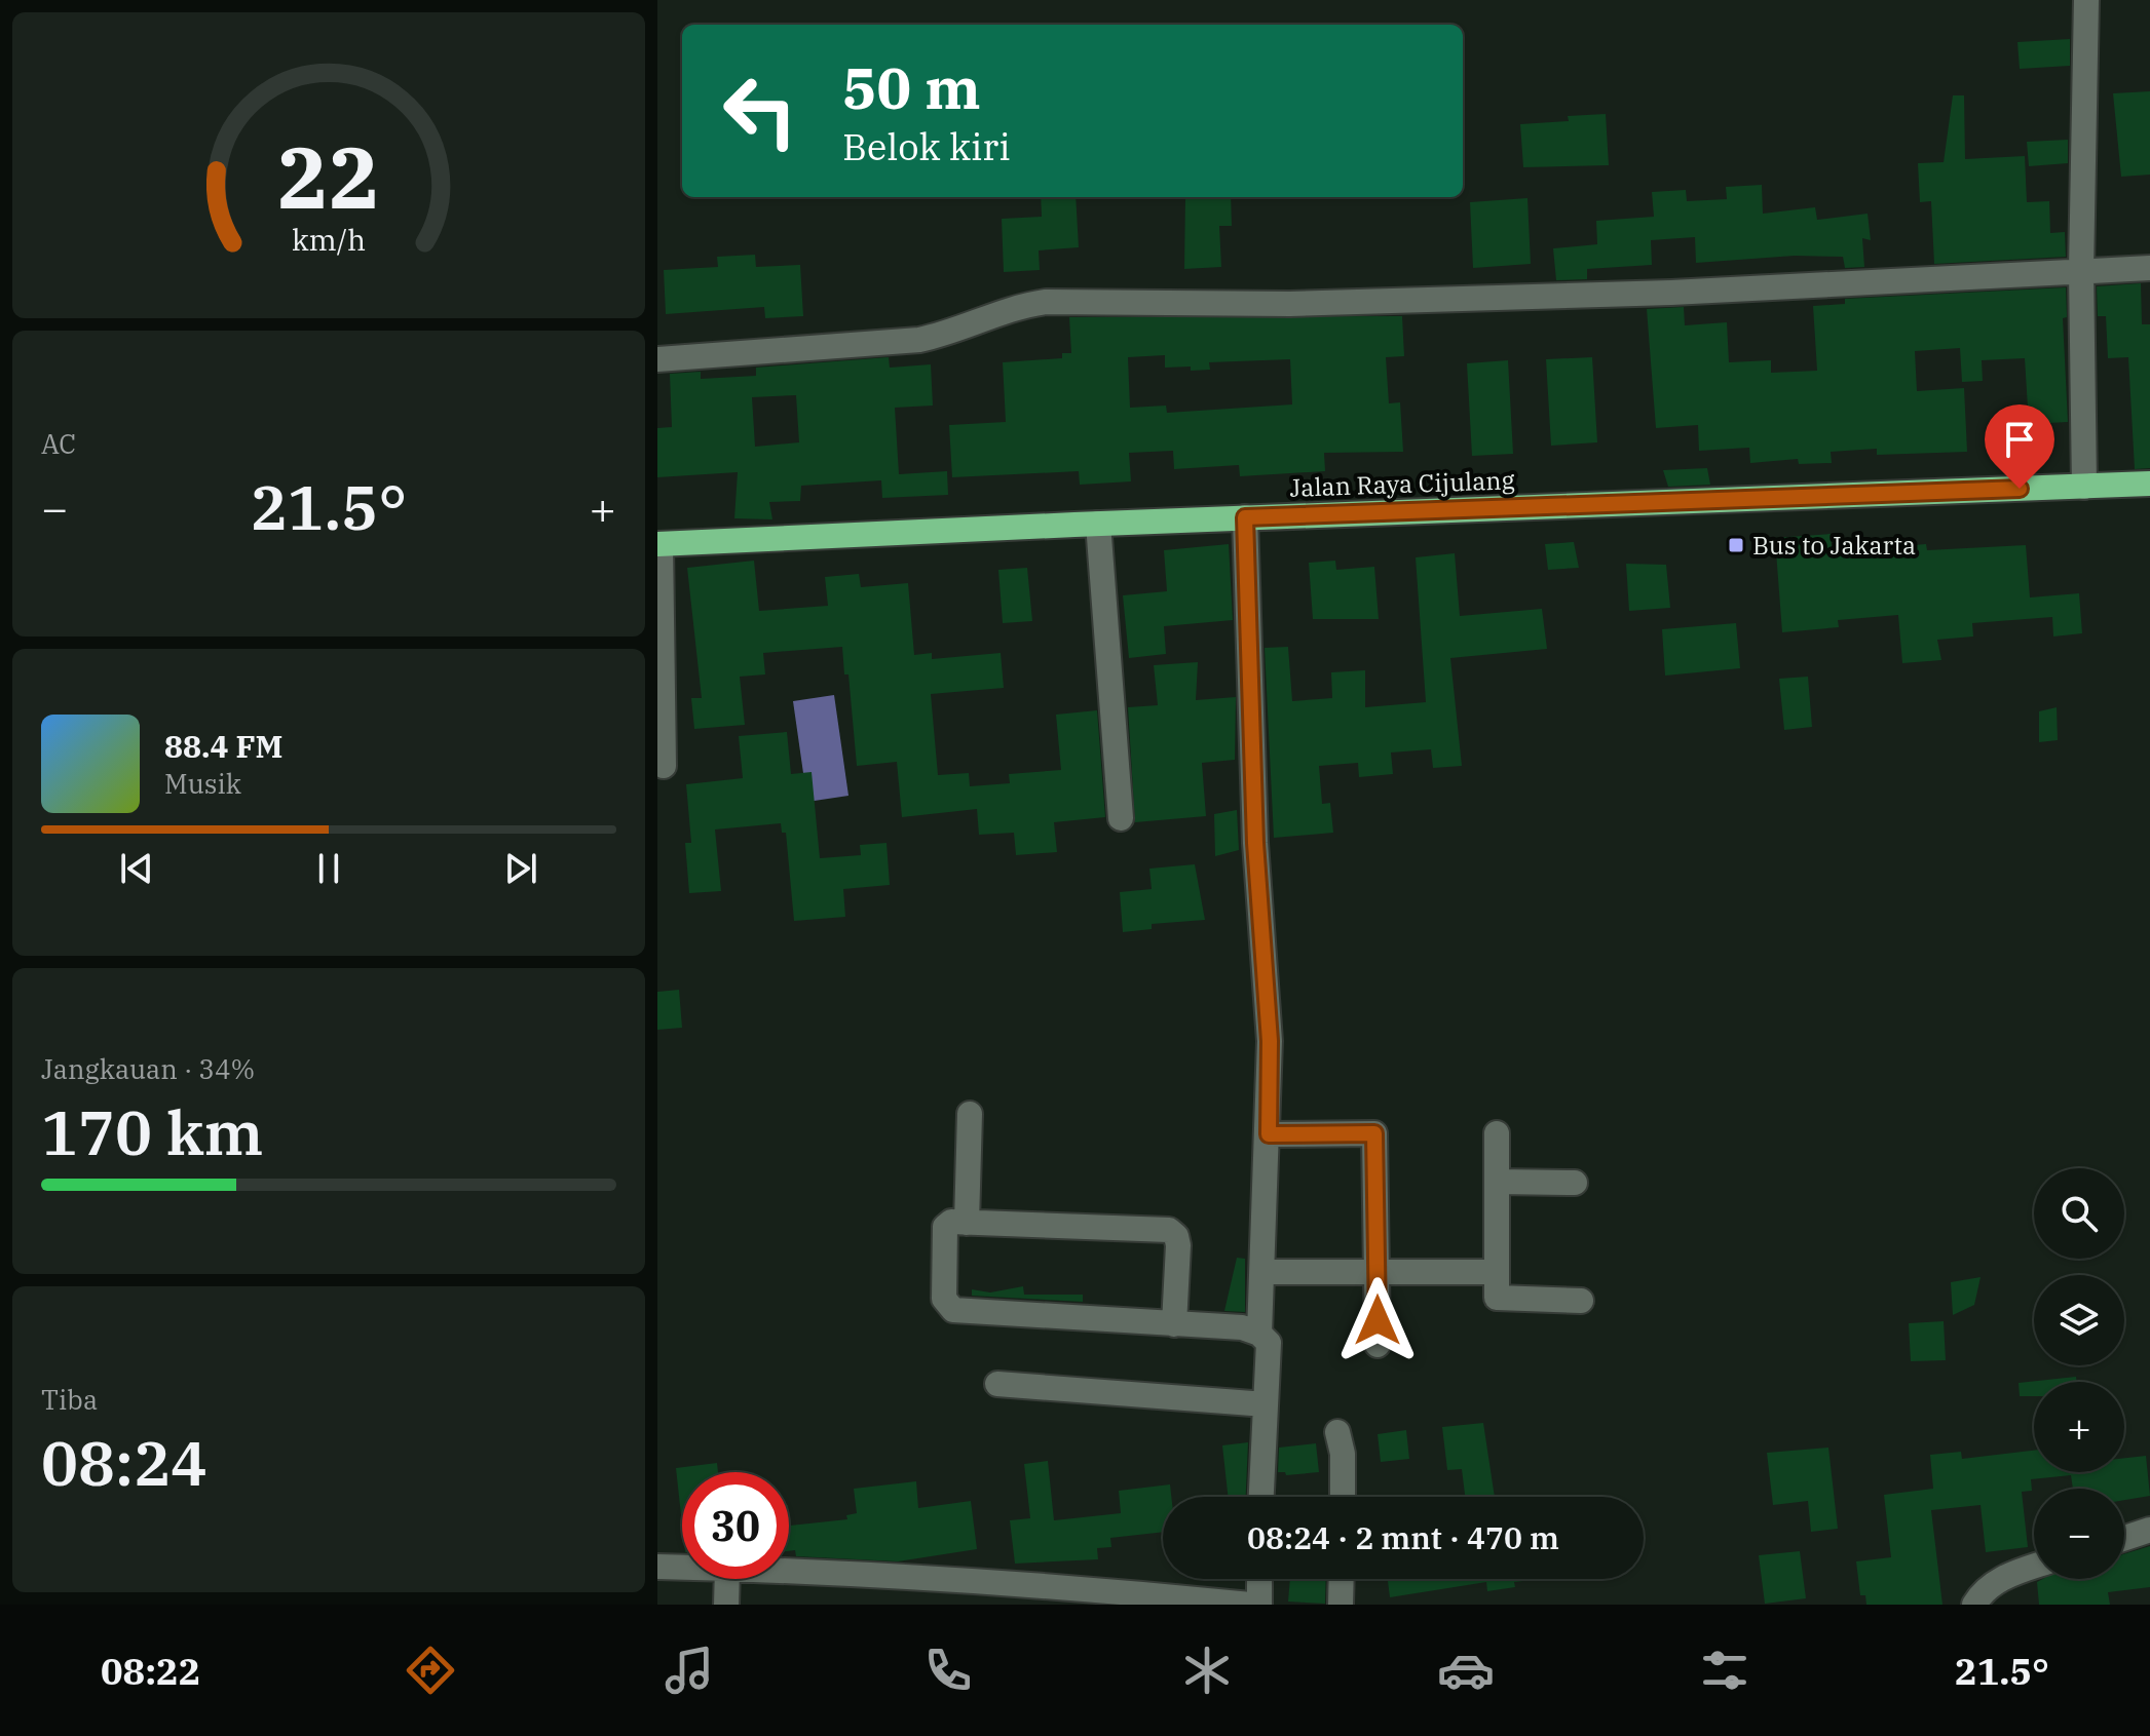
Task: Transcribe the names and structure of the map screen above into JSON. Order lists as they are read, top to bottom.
{
  "streets": {
    "highway": ["Jalan Raya Cijulang"]
  },
  "places": {
    "transit": ["Bus to Jakarta"]
  },
  "page": {
    "turn": ["50 m", "Belok kiri"],
    "tile": [
      "AC",
      ["Jangkauan · 34%", "170 km"],
      ["Tiba", "08:24"]
    ],
    "heat": ["−", "21.5°", "+"],
    "song": ["88.4 FM", "Musik"],
    "map_buttons": ["+", "−"],
    "limit": "30",
    "trip": "08:24 · 2 mnt · 470 m",
    "tabs": ["08:22", "21.5°"],
    "gauge": ["22", "km/h"]
  }
}
